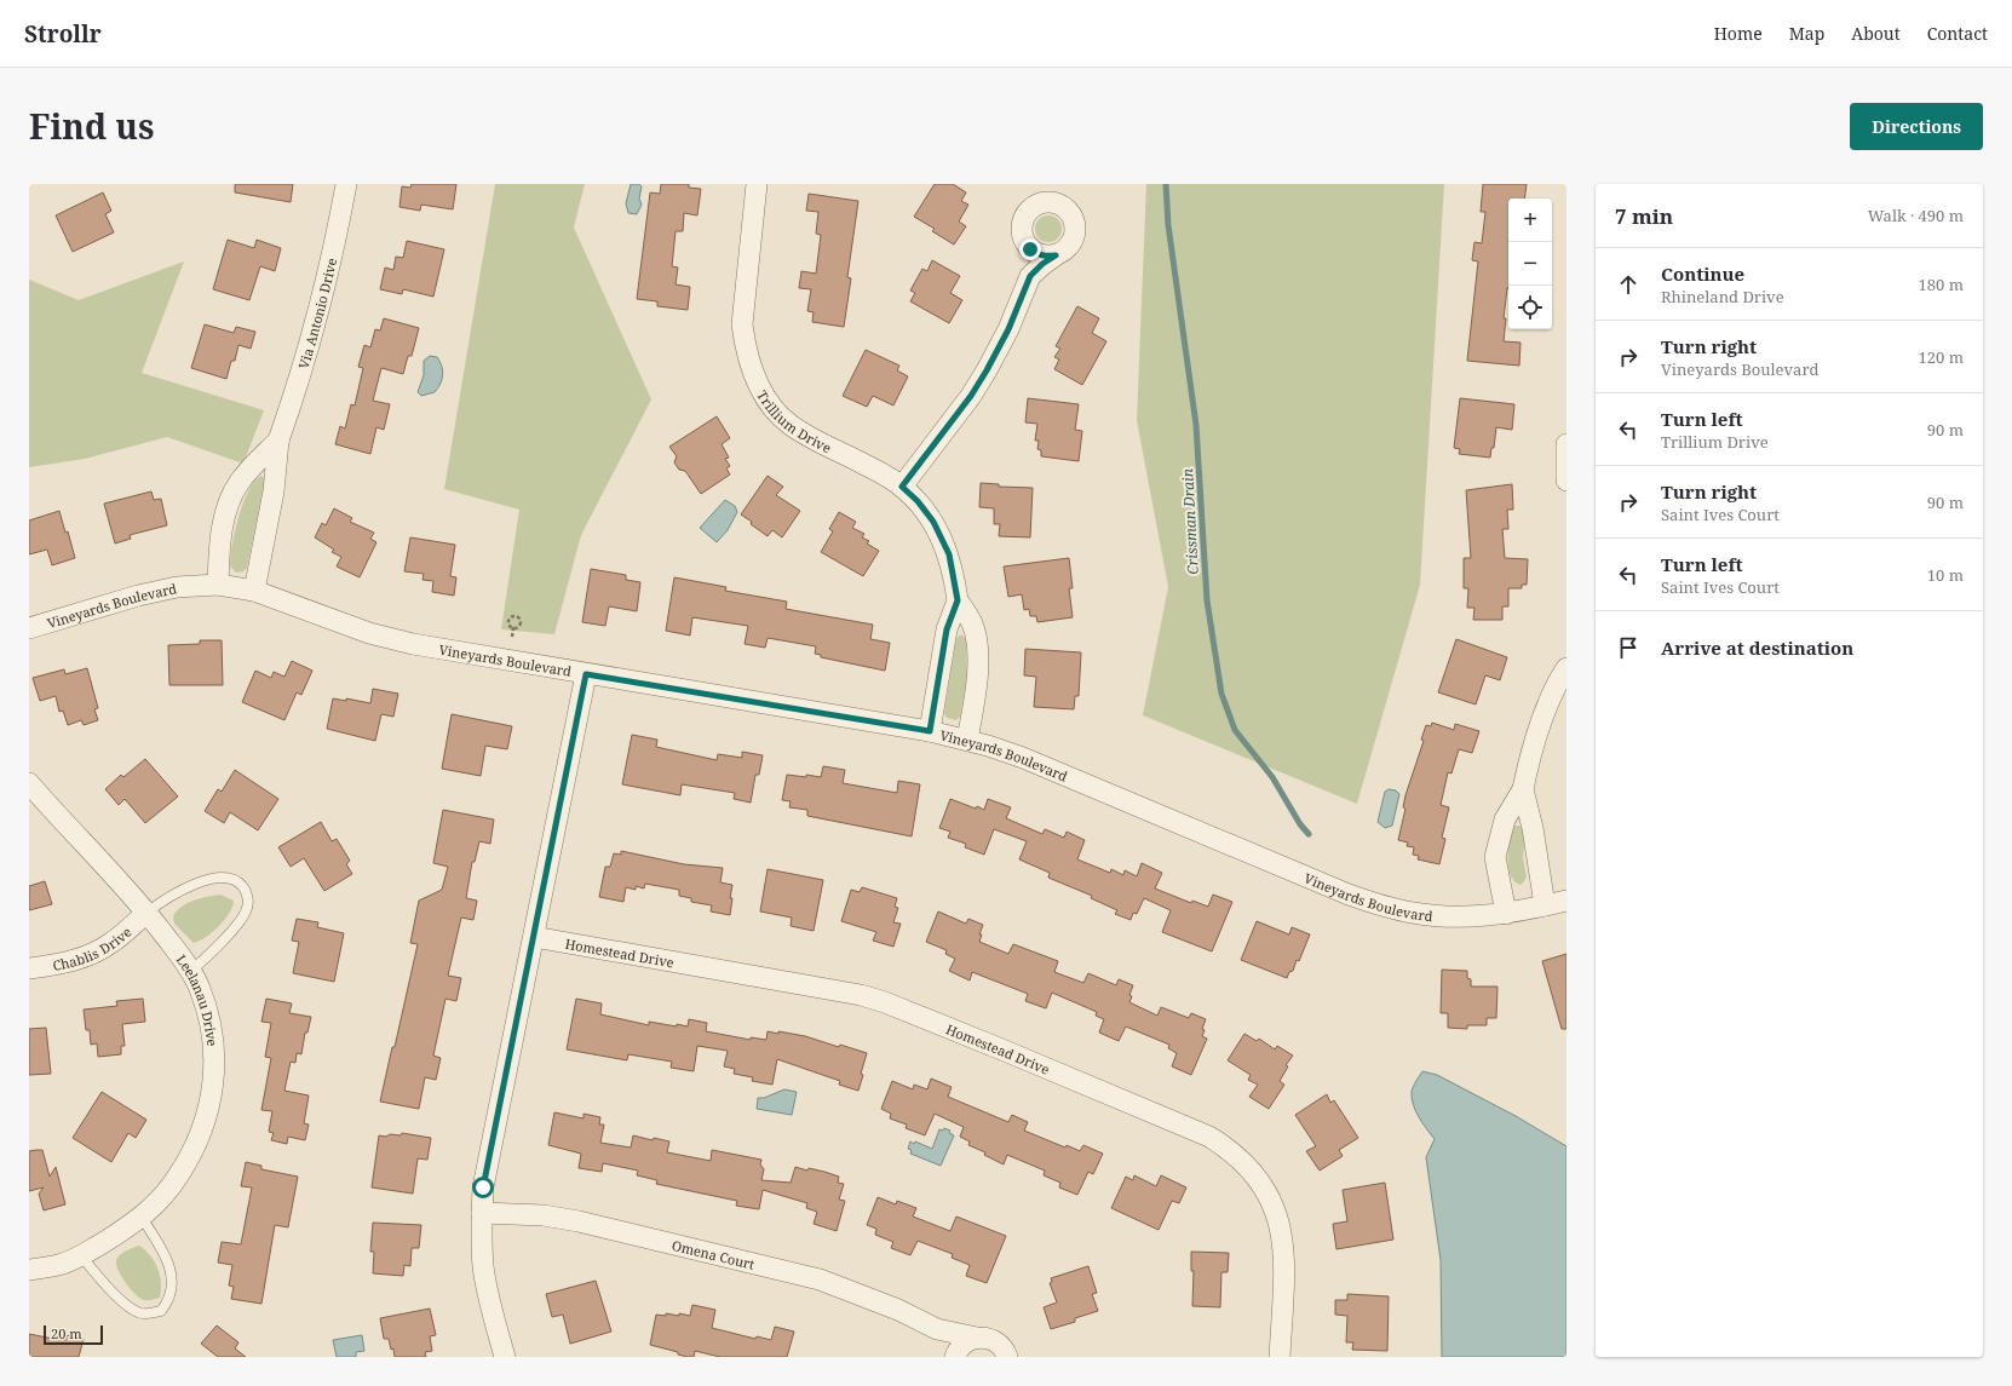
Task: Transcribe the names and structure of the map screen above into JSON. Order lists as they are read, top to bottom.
{
  "streets": {
    "street": [
      "Via Antonio Drive",
      "Trillium Drive",
      "Vineyards Boulevard",
      "Chablis Drive",
      "Homestead Drive",
      "Leelanau Drive",
      "Omena Court"
    ]
  },
  "crossings": [
    ["Via Antonio Drive", "Vineyards Boulevard"],
    ["Trillium Drive", "Vineyards Boulevard"],
    ["Chablis Drive", "Leelanau Drive"]
  ],
  "water": ["Crissman Drain"],
  "scale_bar": "20 m",
  "page": {
    "header": "Strollr",
    "nav": [
      "Home",
      "Map",
      "About",
      "Contact"
    ],
    "title": "Find us",
    "buttons": "Directions",
    "heading": ["7 min", "Walk · 490 m"],
    "map_buttons": ["+", "−"],
    "list": [
      ["Continue", "Rhineland Drive", "180 m"],
      ["Turn right", "Vineyards Boulevard", "120 m"],
      ["Turn left", "Trillium Drive", "90 m"],
      ["Turn right", "Saint Ives Court", "90 m"],
      ["Turn left", "Saint Ives Court", "10 m"],
      "Arrive at destination"
    ],
    "scale": "20 m"
  }
}
